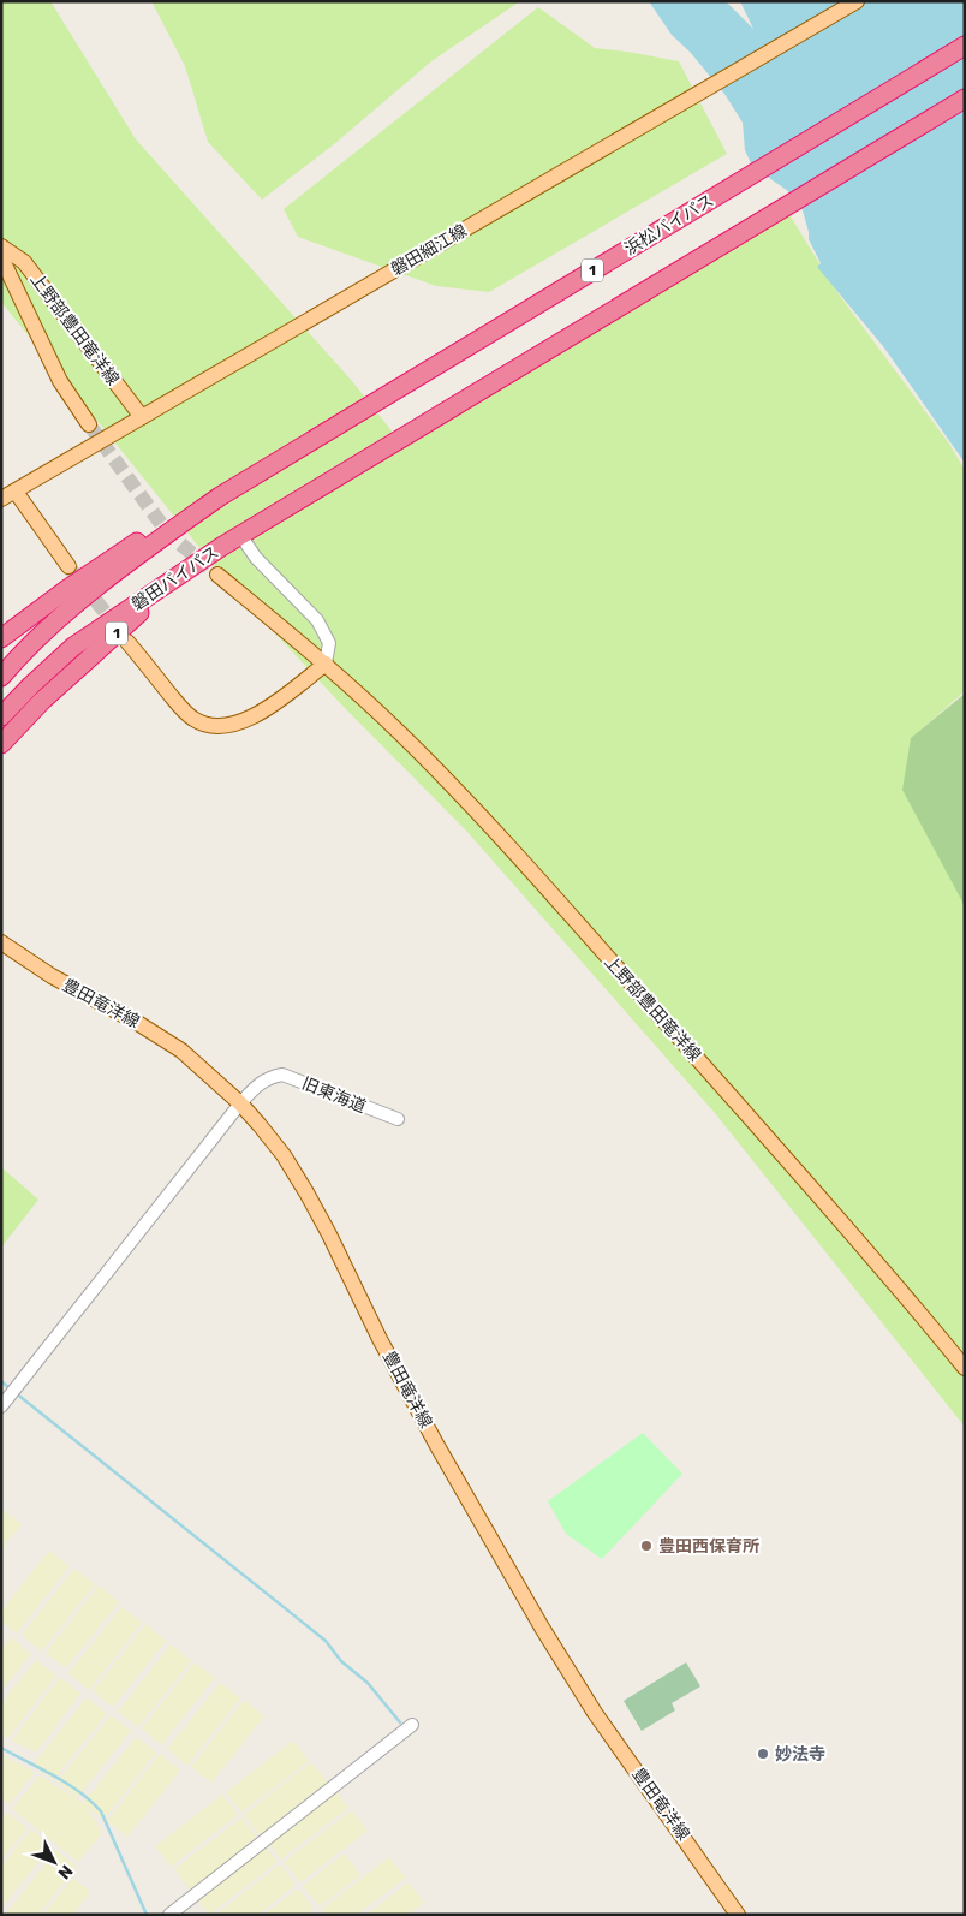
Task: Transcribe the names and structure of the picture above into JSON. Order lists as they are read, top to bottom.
{
  "streets": {
    "highway": ["浜松バイパス", "1", "磐田バイパス"],
    "main road": ["磐田細江線", "上野部豊田竜洋線", "豊田竜洋線"],
    "street": ["旧東海道"]
  },
  "crossings": [
    ["浜松バイパス", "1"],
    ["磐田細江線", "上野部豊田竜洋線"],
    ["1", "磐田バイパス"],
    ["豊田竜洋線", "旧東海道"]
  ],
  "places": ["豊田西保育所", "妙法寺"],
  "north": "bottom right"
}
